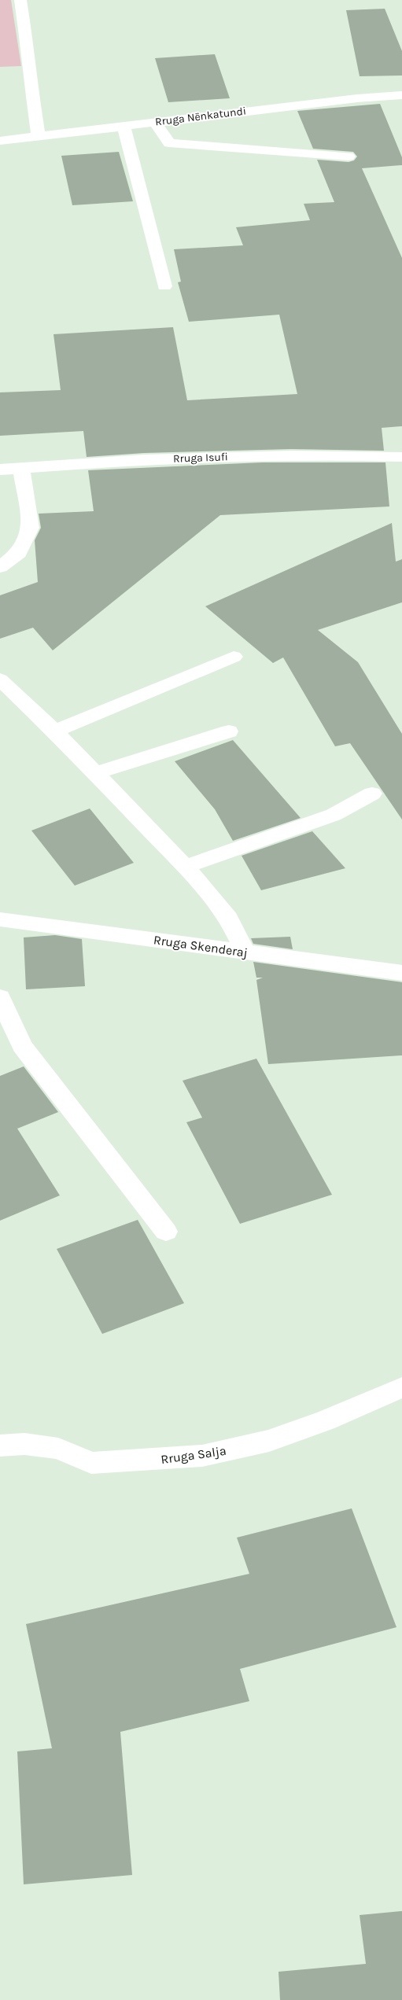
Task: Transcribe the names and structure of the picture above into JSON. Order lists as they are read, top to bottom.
{
  "streets": {
    "street": [
      "Rruga Nënkatundi",
      "Rruga Isufi",
      "Rruga Skenderaj",
      "Rruga Salja"
    ]
  }
}
